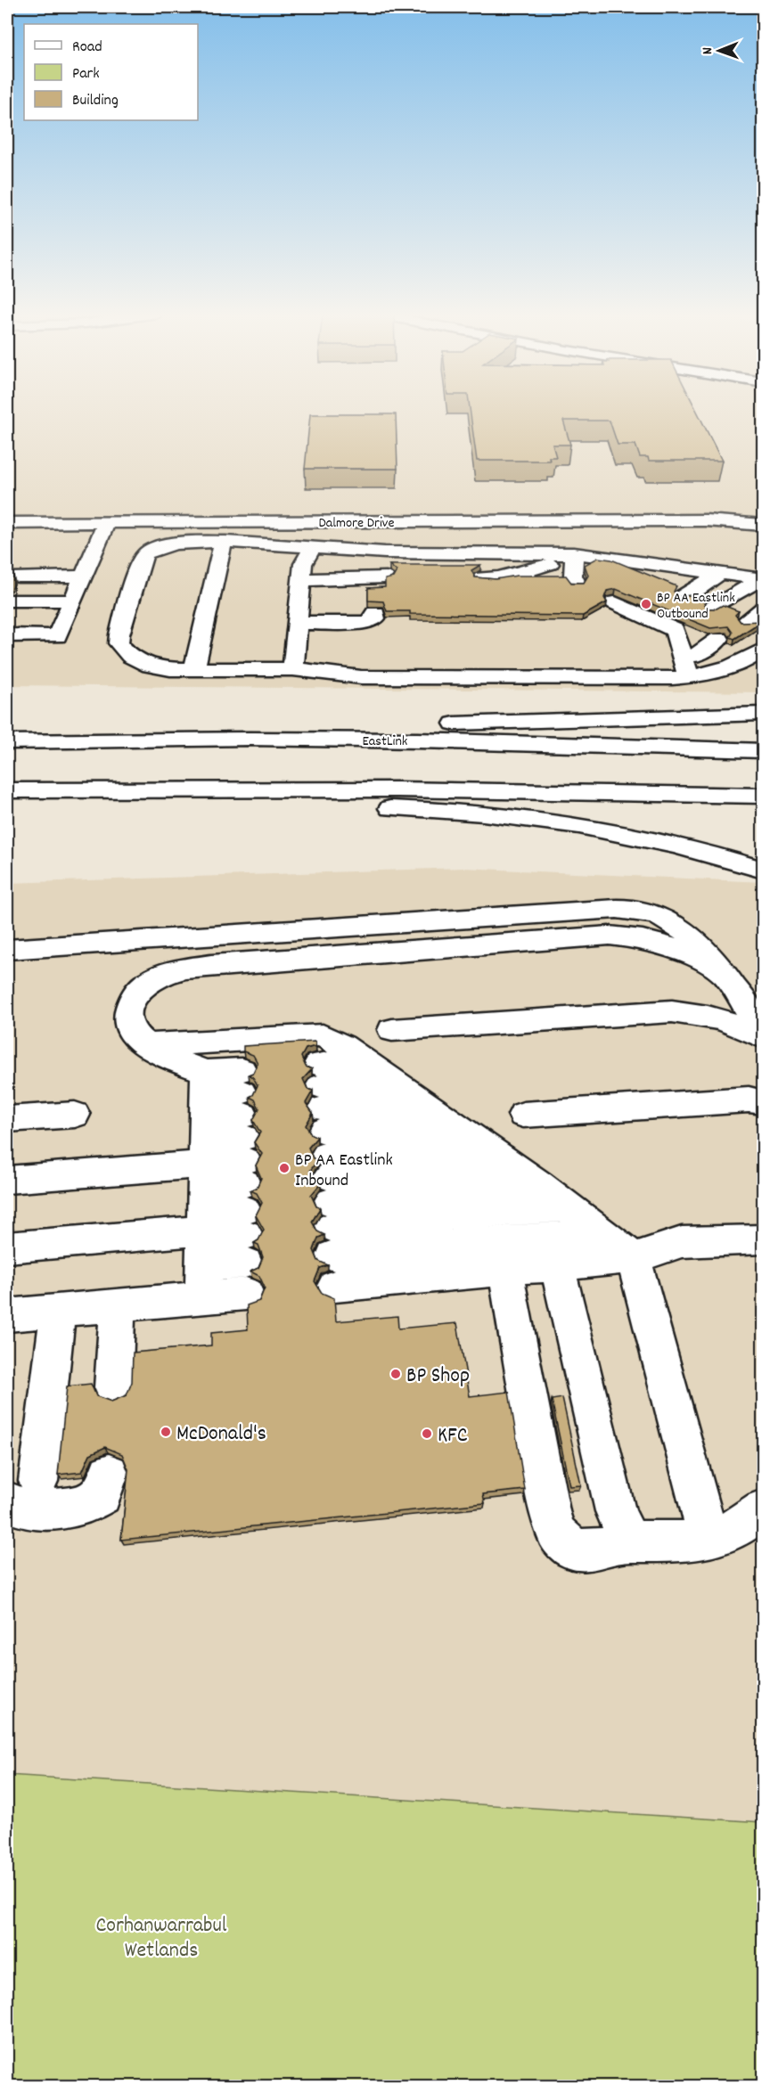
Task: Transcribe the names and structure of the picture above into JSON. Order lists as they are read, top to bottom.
{
  "streets": {
    "main road": ["Dalmore Drive", "EastLink"]
  },
  "parks": ["Corhanwarrabul Wetlands"],
  "places": [
    "BP AA Eastlink Outbound",
    "BP AA Eastlink Inbound",
    "BP Shop",
    "McDonald's",
    "KFC"
  ],
  "legend": ["Road", "Park", "Building"],
  "north": "left"
}
